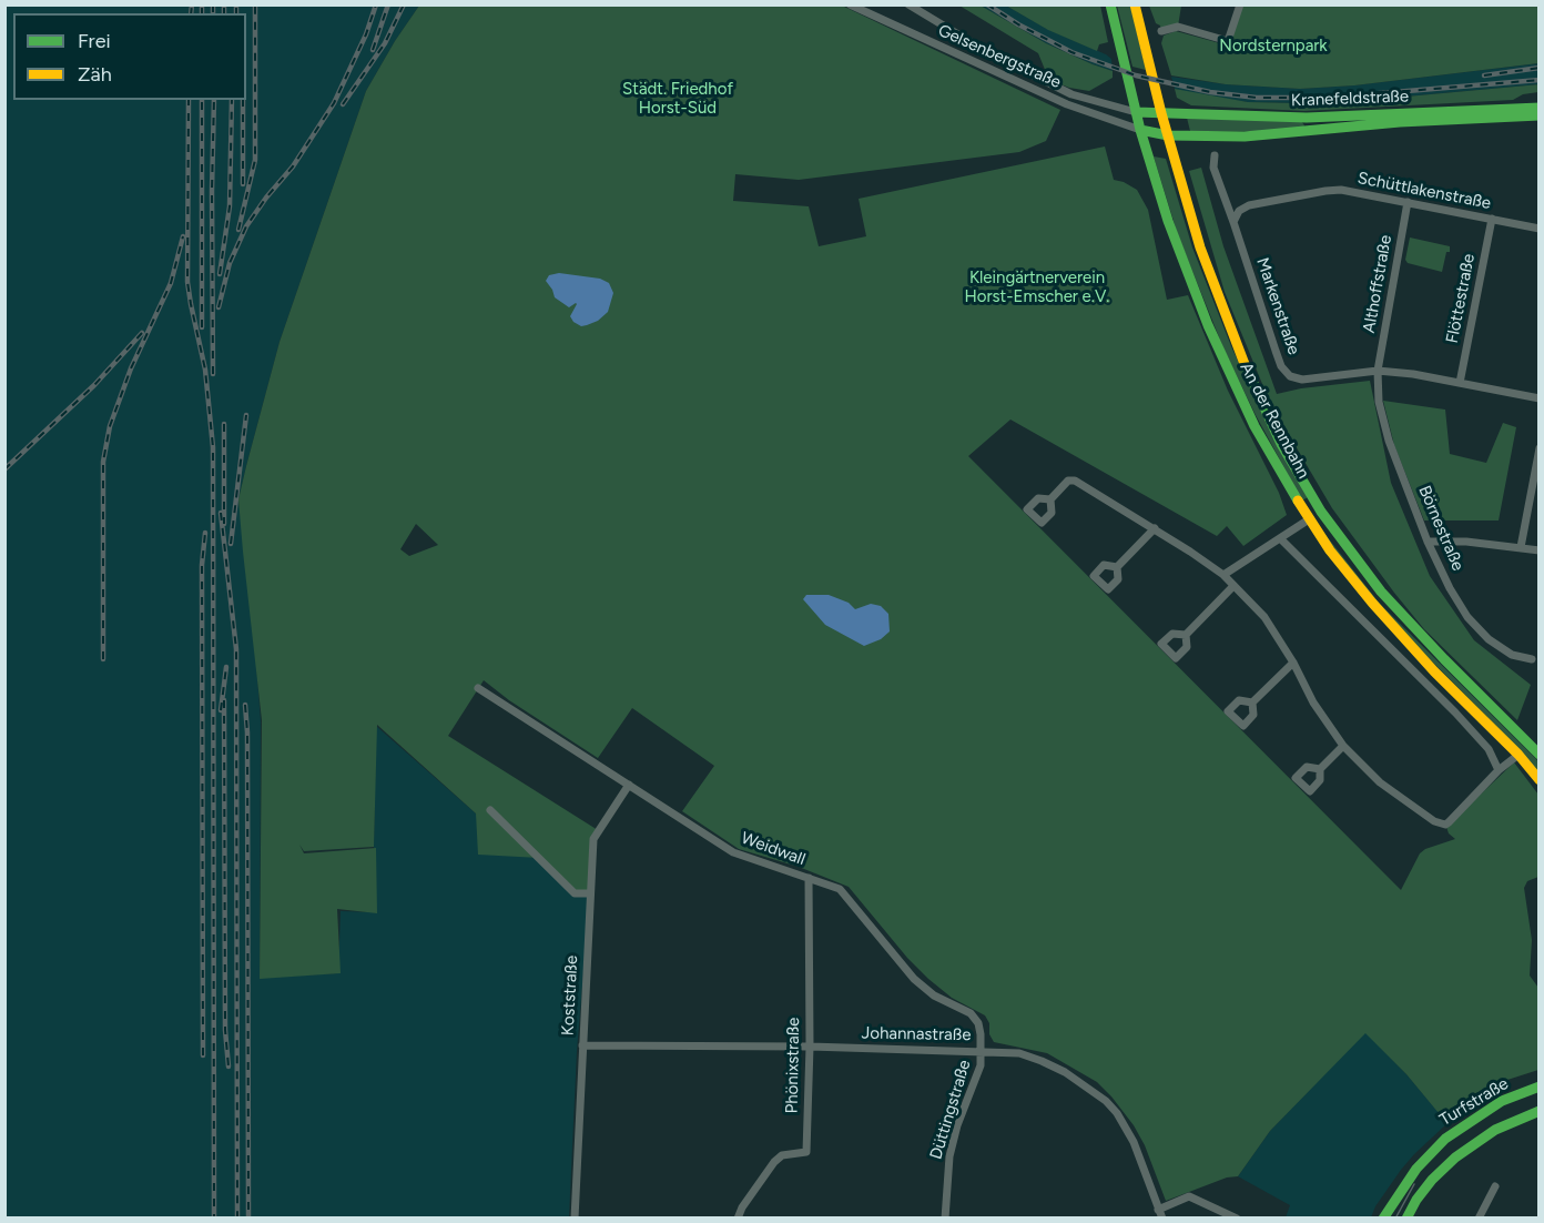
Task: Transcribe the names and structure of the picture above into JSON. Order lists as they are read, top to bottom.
{
  "streets": {
    "main road": ["Kranefeldstraße", "An der Rennbahn", "Turfstraße"],
    "street": [
      "Gelsenbergstraße",
      "Schüttlakenstraße",
      "Althoffstraße",
      "Flöttestraße",
      "Markenstraße",
      "Börnestraße",
      "Weidwall",
      "Koststraße",
      "Johannastraße",
      "Phönixstraße",
      "Düttingstraße"
    ]
  },
  "crossings": [
    ["Gelsenbergstraße", "Kranefeldstraße"],
    ["Gelsenbergstraße", "An der Rennbahn"],
    ["Kranefeldstraße", "An der Rennbahn"],
    ["Schüttlakenstraße", "Althoffstraße"],
    ["Schüttlakenstraße", "Flöttestraße"],
    ["Schüttlakenstraße", "Markenstraße"],
    ["Althoffstraße", "Markenstraße"],
    ["Althoffstraße", "Börnestraße"],
    ["Flöttestraße", "Markenstraße"],
    ["Markenstraße", "Börnestraße"],
    ["Weidwall", "Koststraße"],
    ["Weidwall", "Johannastraße"],
    ["Weidwall", "Phönixstraße"],
    ["Weidwall", "Düttingstraße"],
    ["Koststraße", "Johannastraße"],
    ["Johannastraße", "Phönixstraße"],
    ["Johannastraße", "Düttingstraße"]
  ],
  "parks": ["Nordsternpark", "Städt. Friedhof Horst-Süd", "Kleingärtnerverein Horst-Emscher e.V."],
  "legend": ["Frei", "Zäh"]
}
